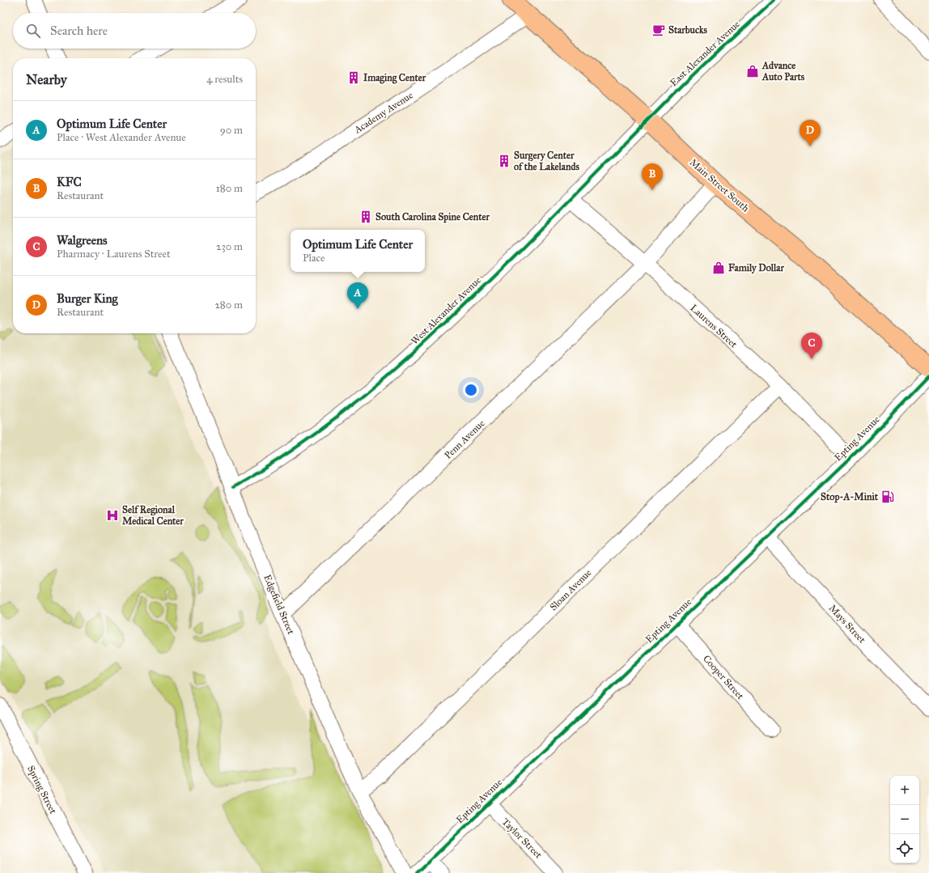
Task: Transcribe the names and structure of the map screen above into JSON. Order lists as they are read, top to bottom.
{
  "streets": {
    "main road": ["Main Street South"],
    "street": [
      "East Alexander Avenue",
      "Academy Avenue",
      "West Alexander Avenue",
      "Laurens Street",
      "Epting Avenue",
      "Penn Avenue",
      "Sloan Avenue",
      "Edgefield Street",
      "Mays Street",
      "Cooper Street",
      "Spring Street",
      "Taylor Street"
    ]
  },
  "crossings": [
    ["East Alexander Avenue", "Main Street South"],
    ["East Alexander Avenue", "West Alexander Avenue"],
    ["Academy Avenue", "Main Street South"],
    ["Main Street South", "West Alexander Avenue"],
    ["Main Street South", "Penn Avenue"],
    ["West Alexander Avenue", "Laurens Street"],
    ["West Alexander Avenue", "Edgefield Street"],
    ["Laurens Street", "Epting Avenue"],
    ["Laurens Street", "Penn Avenue"],
    ["Laurens Street", "Sloan Avenue"],
    ["Epting Avenue", "Mays Street"],
    ["Epting Avenue", "Cooper Street"],
    ["Epting Avenue", "Taylor Street"],
    ["Penn Avenue", "Edgefield Street"],
    ["Sloan Avenue", "Edgefield Street"]
  ],
  "places": {
    "cafe": ["Starbucks"],
    "shop": ["Advance Auto Parts", "Family Dollar"],
    "building": ["Imaging Center", "Surgery Center of the Lakelands", "South Carolina Spine Center"],
    "fuel station": ["Stop-A-Minit"],
    "hospital": ["Self Regional Medical Center"]
  },
  "page": {
    "search": "Search here",
    "heading": ["Nearby", "4 results"],
    "list": [
      {
        "mark": "A",
        "name": "Optimum Life Center",
        "note": "Place · West Alexander Avenue",
        "value": "90 m"
      },
      {
        "mark": "B",
        "name": "KFC",
        "note": "Restaurant",
        "value": "180 m"
      },
      {
        "mark": "C",
        "name": "Walgreens",
        "note": "Pharmacy · Laurens Street",
        "value": "230 m"
      },
      {
        "mark": "D",
        "name": "Burger King",
        "note": "Restaurant",
        "value": "280 m"
      }
    ],
    "pins": [
      "D",
      "B",
      "A",
      "C"
    ],
    "popup": ["Optimum Life Center", "Place"],
    "map_buttons": ["+", "−"]
  }
}
